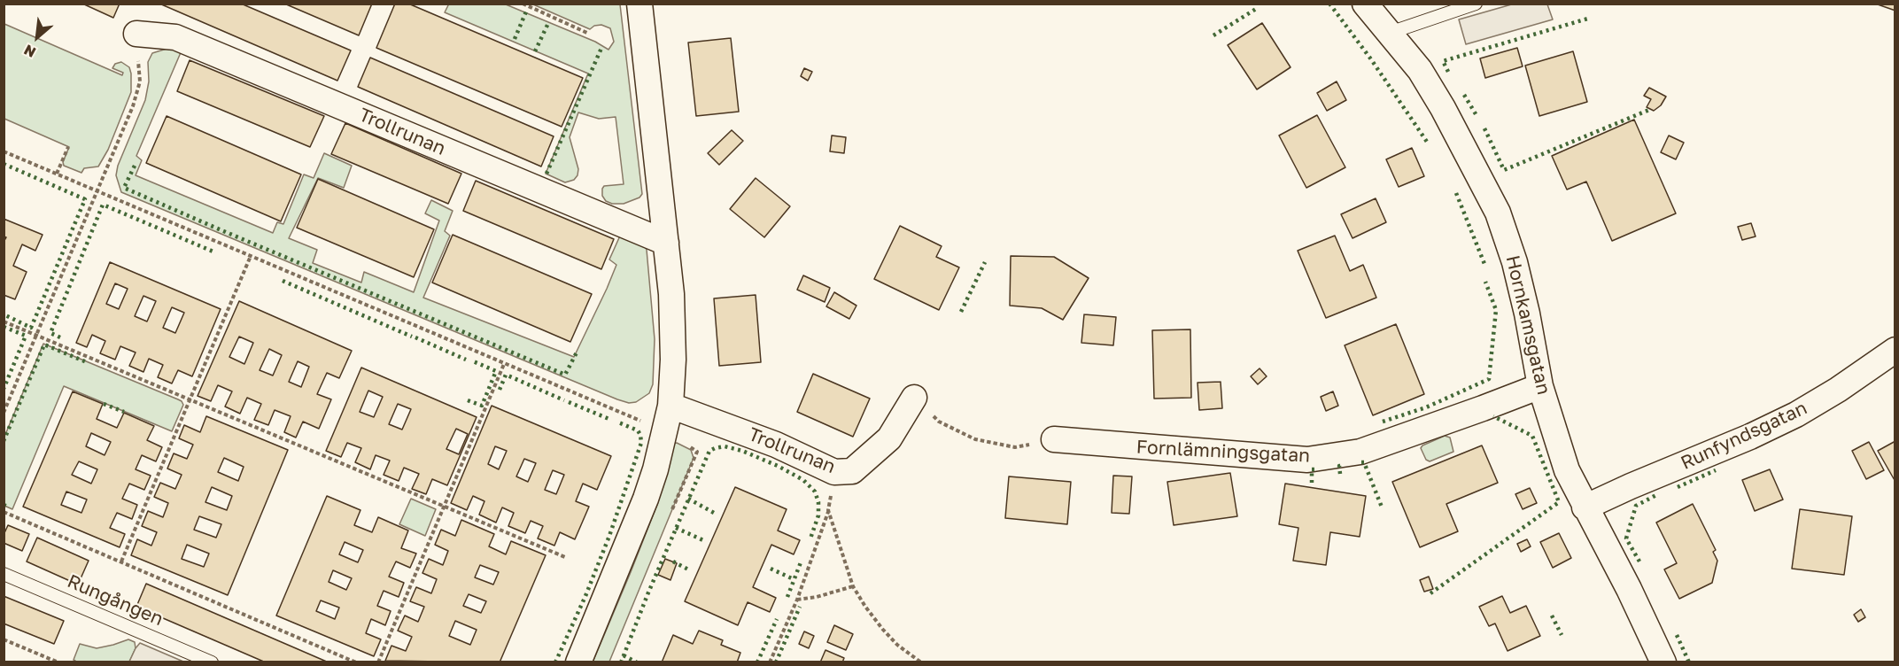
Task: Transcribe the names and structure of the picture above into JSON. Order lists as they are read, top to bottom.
{
  "streets": {
    "street": [
      "Trollrunan",
      "Hornkamsgatan",
      "Runfyndsgatan",
      "Fornlämningsgatan"
    ],
    "lane": ["Rungången"]
  },
  "crossings": [
    ["Hornkamsgatan", "Runfyndsgatan"],
    ["Hornkamsgatan", "Fornlämningsgatan"]
  ],
  "north": "bottom left"
}
